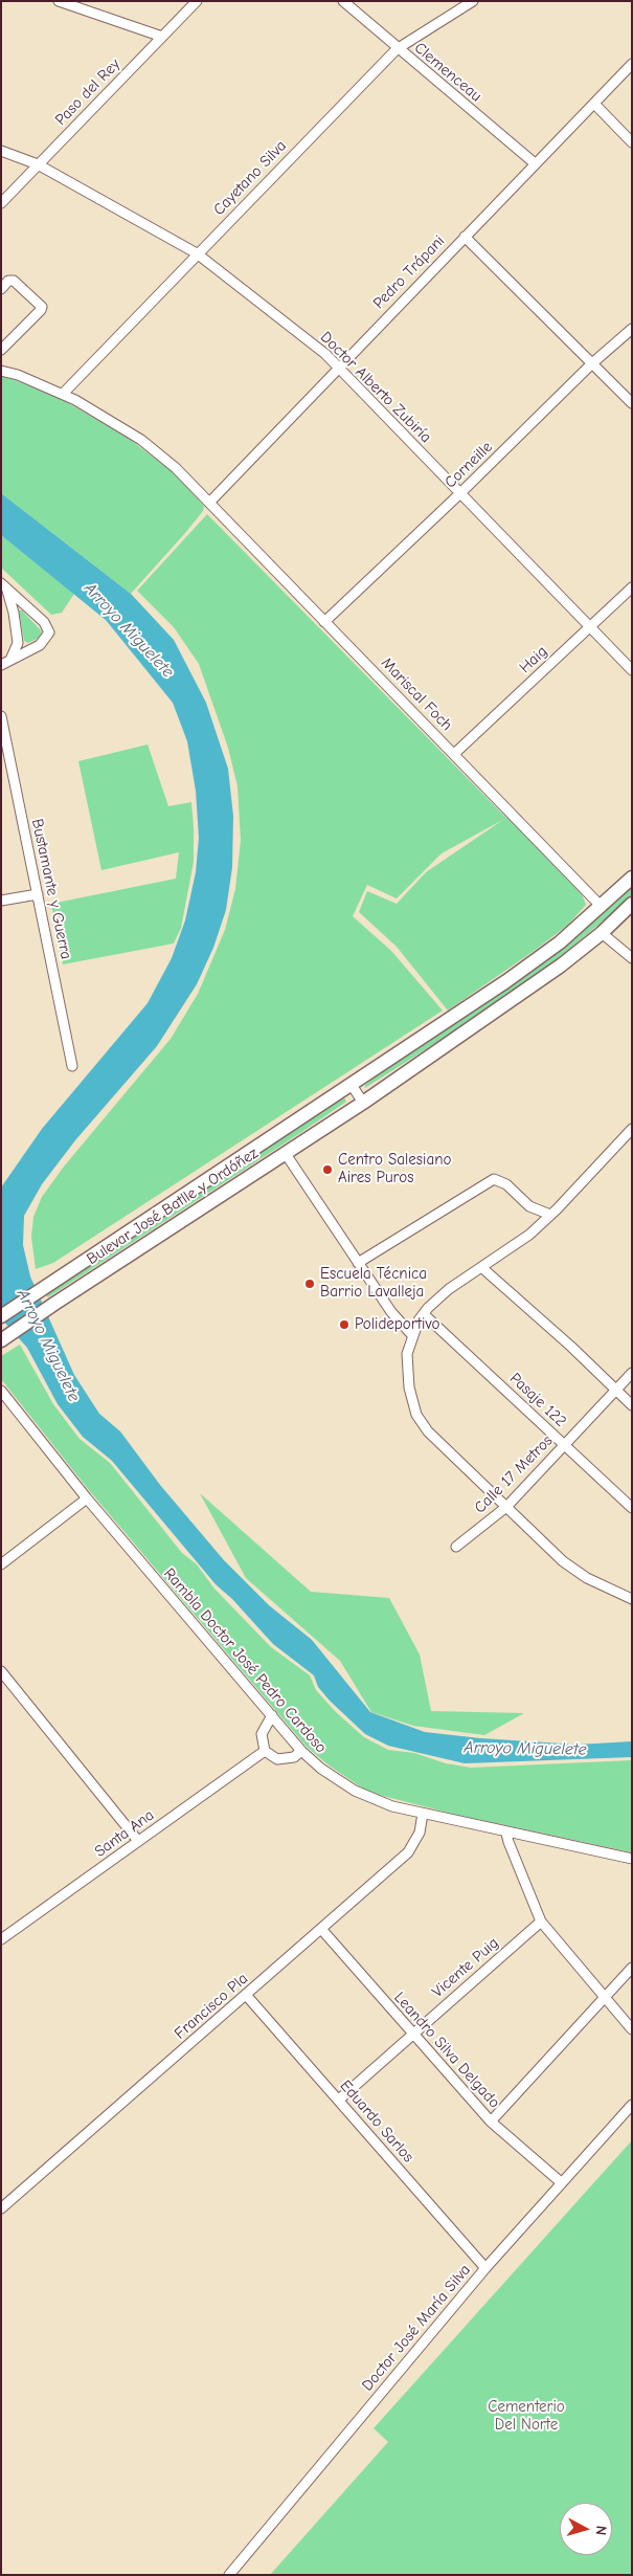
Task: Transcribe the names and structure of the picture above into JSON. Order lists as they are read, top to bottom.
{
  "streets": {
    "main road": ["Bulevar José Batlle y Ordóñez"],
    "street": [
      "Clemenceau",
      "Paso del Rey",
      "Cayetano Silva",
      "Pedro Trápani",
      "Doctor Alberto Zubiría",
      "Corneille",
      "Haig",
      "Mariscal Foch",
      "Bustamante y Guerra",
      "Pasaje 122",
      "Calle 17 Metros",
      "Rambla Doctor José Pedro Cardoso",
      "Santa Ana",
      "Vicente Puig",
      "Francisco Pla",
      "Leandro Silva Delgado",
      "Eduardo Sarlos",
      "Doctor José María Silva"
    ]
  },
  "crossings": [
    ["Clemenceau", "Cayetano Silva"],
    ["Clemenceau", "Pedro Trápani"],
    ["Paso del Rey", "Doctor Alberto Zubiría"],
    ["Cayetano Silva", "Doctor Alberto Zubiría"],
    ["Cayetano Silva", "Mariscal Foch"],
    ["Pedro Trápani", "Doctor Alberto Zubiría"],
    ["Pedro Trápani", "Mariscal Foch"],
    ["Doctor Alberto Zubiría", "Corneille"],
    ["Doctor Alberto Zubiría", "Haig"],
    ["Corneille", "Mariscal Foch"],
    ["Haig", "Mariscal Foch"],
    ["Mariscal Foch", "Bulevar José Batlle y Ordóñez"],
    ["Pasaje 122", "Calle 17 Metros"],
    ["Rambla Doctor José Pedro Cardoso", "Francisco Pla"],
    ["Vicente Puig", "Leandro Silva Delgado"],
    ["Vicente Puig", "Eduardo Sarlos"],
    ["Francisco Pla", "Leandro Silva Delgado"],
    ["Francisco Pla", "Eduardo Sarlos"],
    ["Leandro Silva Delgado", "Doctor José María Silva"],
    ["Eduardo Sarlos", "Doctor José María Silva"]
  ],
  "water": ["Arroyo Miguelete"],
  "parks": ["Cementerio Del Norte"],
  "places": ["Centro Salesiano Aires Puros", "Escuela Técnica Barrio Lavalleja", "Polideportivo"],
  "north": "right"
}
